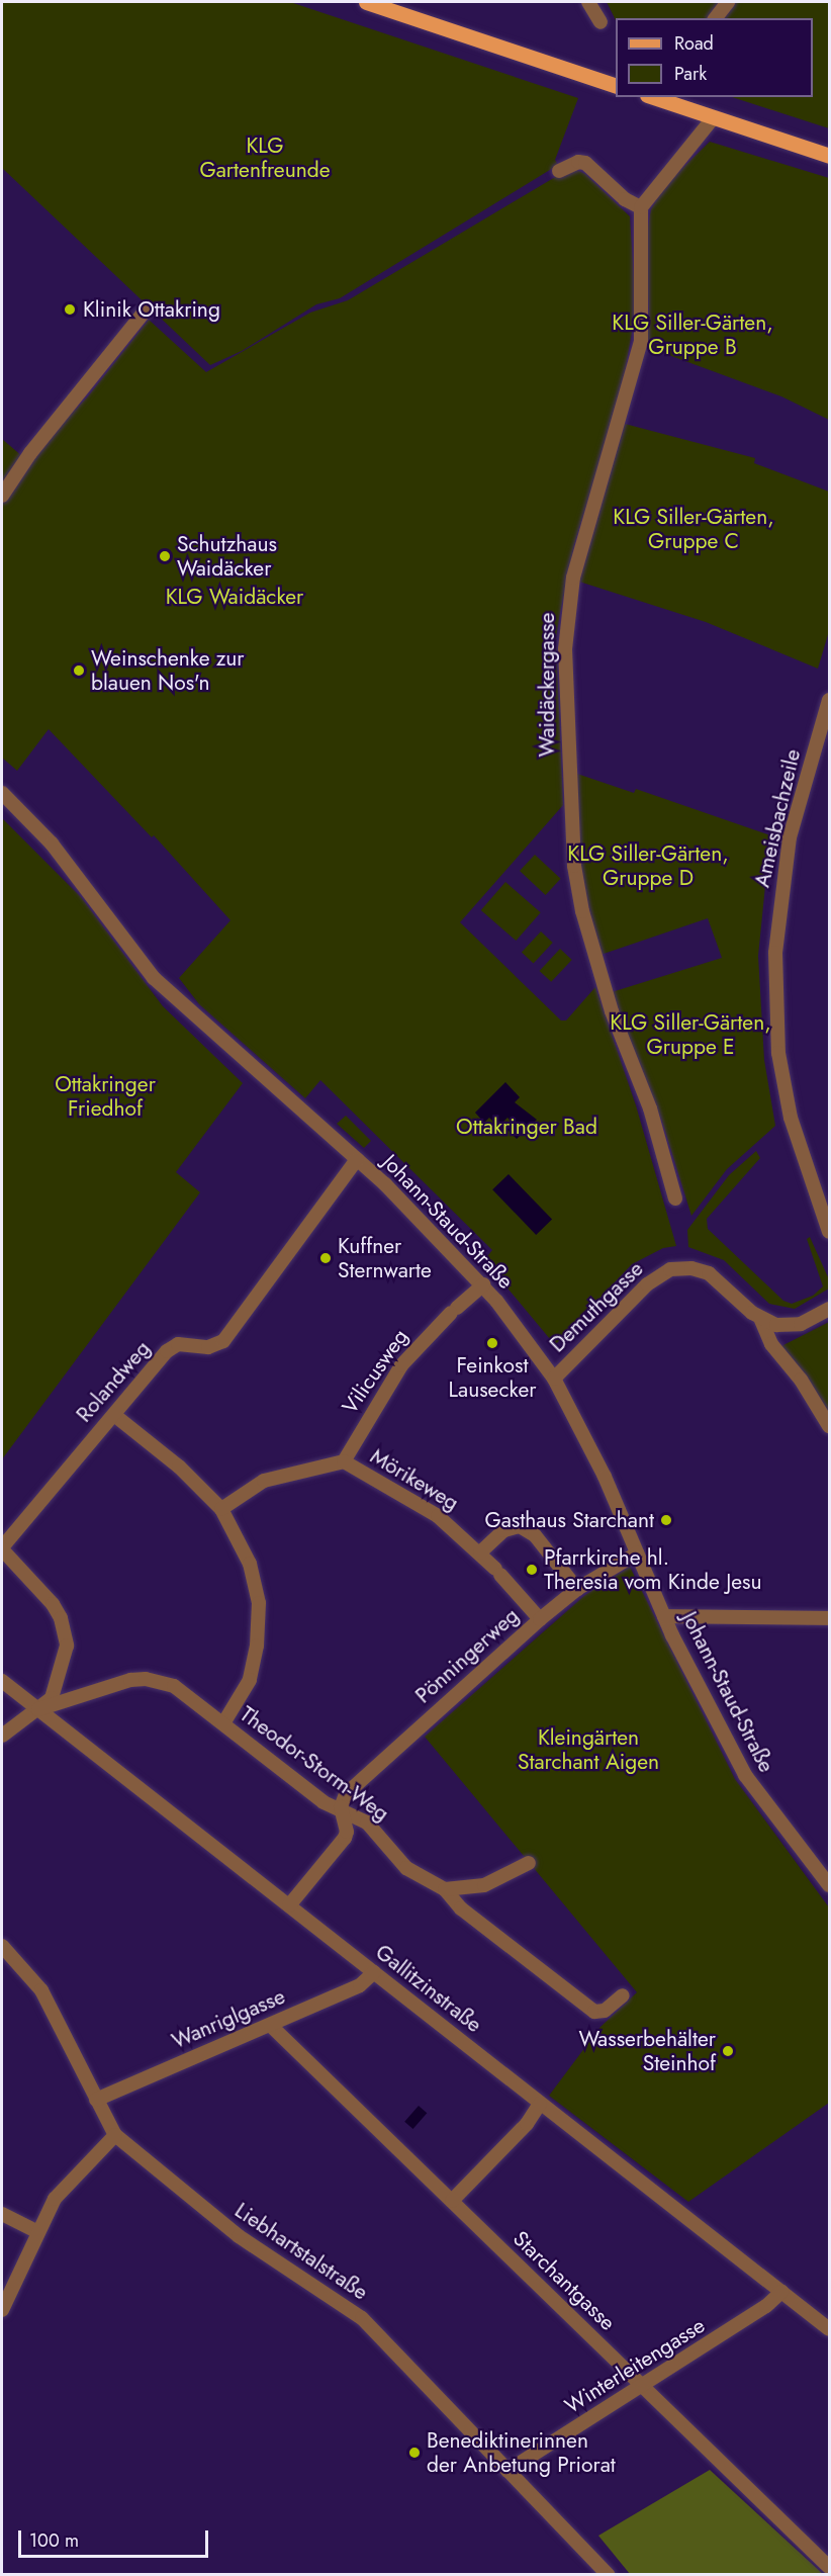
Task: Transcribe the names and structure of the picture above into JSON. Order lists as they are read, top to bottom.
{
  "streets": {
    "street": [
      "Waidäckergasse",
      "Ameisbachzeile",
      "Johann-Staud-Straße",
      "Demuthgasse",
      "Vilicusweg",
      "Rolandweg",
      "Mörikeweg",
      "Pönningerweg",
      "Theodor-Storm-Weg",
      "Gallitzinstraße",
      "Wanriglgasse",
      "Liebhartstalstraße",
      "Starchantgasse",
      "Winterleitengasse"
    ]
  },
  "crossings": [
    ["Johann-Staud-Straße", "Demuthgasse"],
    ["Johann-Staud-Straße", "Vilicusweg"],
    ["Johann-Staud-Straße", "Rolandweg"],
    ["Johann-Staud-Straße", "Pönningerweg"],
    ["Vilicusweg", "Mörikeweg"],
    ["Mörikeweg", "Pönningerweg"],
    ["Pönningerweg", "Theodor-Storm-Weg"],
    ["Theodor-Storm-Weg", "Gallitzinstraße"],
    ["Gallitzinstraße", "Wanriglgasse"],
    ["Gallitzinstraße", "Winterleitengasse"],
    ["Wanriglgasse", "Liebhartstalstraße"],
    ["Wanriglgasse", "Starchantgasse"],
    ["Liebhartstalstraße", "Winterleitengasse"],
    ["Starchantgasse", "Winterleitengasse"]
  ],
  "parks": [
    "KLG Gartenfreunde",
    "KLG Siller-Gärten, Gruppe B",
    "KLG Siller-Gärten, Gruppe C",
    "KLG Waidäcker",
    "KLG Siller-Gärten, Gruppe D",
    "KLG Siller-Gärten, Gruppe E",
    "Ottakringer Friedhof",
    "Ottakringer Bad",
    "Kleingärten Starchant Aigen"
  ],
  "places": [
    "Klinik Ottakring",
    "Schutzhaus Waidäcker",
    "Weinschenke zur blauen Nos'n",
    "Kuffner Sternwarte",
    "Feinkost Lausecker",
    "Gasthaus Starchant",
    "Pfarrkirche hl. Theresia vom Kinde Jesu",
    "Wasserbehälter Steinhof",
    "Benediktinerinnen der Anbetung Priorat"
  ],
  "legend": ["Road", "Park"],
  "scale_bar": "100 m"
}
